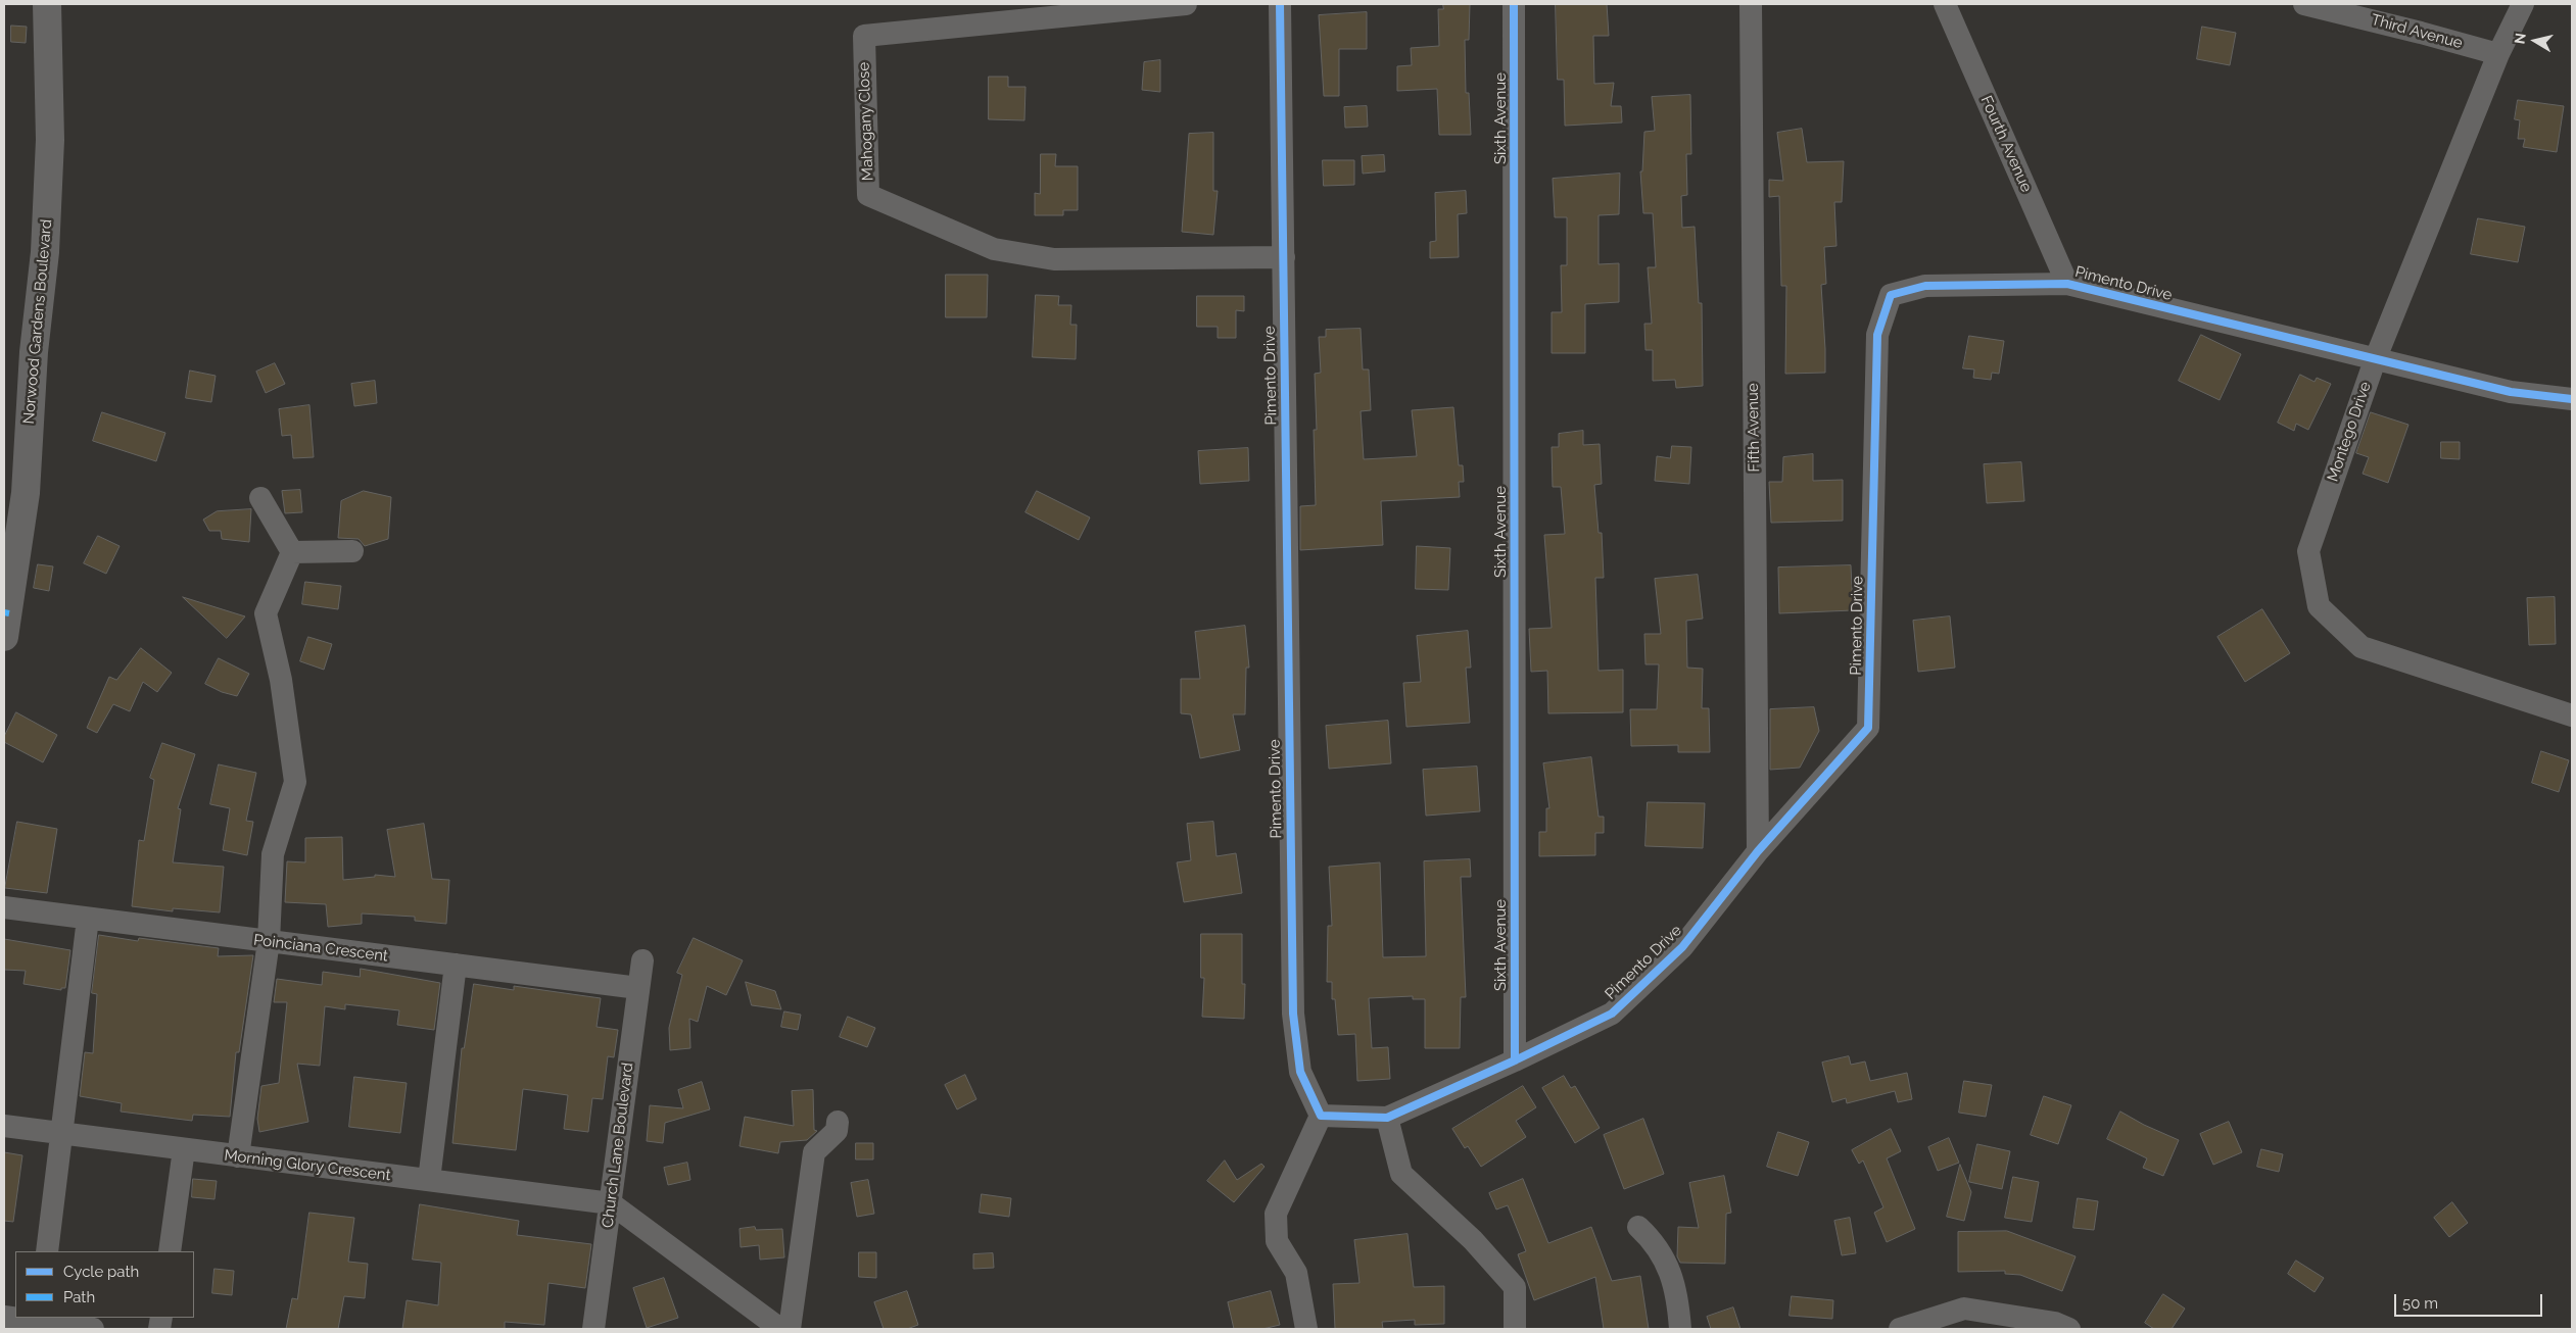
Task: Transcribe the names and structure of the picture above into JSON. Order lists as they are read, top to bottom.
{
  "streets": {
    "street": [
      "Third Avenue",
      "Sixth Avenue",
      "Mahogany Close",
      "Fourth Avenue",
      "Pimento Drive",
      "Norwood Gardens Boulevard",
      "Fifth Avenue",
      "Montego Drive",
      "Poinciana Crescent",
      "Church Lane Boulevard",
      "Morning Glory Crescent"
    ]
  },
  "crossings": [
    ["Third Avenue", "Montego Drive"],
    ["Sixth Avenue", "Pimento Drive"],
    ["Mahogany Close", "Pimento Drive"],
    ["Fourth Avenue", "Pimento Drive"],
    ["Pimento Drive", "Fifth Avenue"],
    ["Pimento Drive", "Montego Drive"],
    ["Poinciana Crescent", "Church Lane Boulevard"],
    ["Church Lane Boulevard", "Morning Glory Crescent"]
  ],
  "legend": ["Cycle path", "Path"],
  "scale_bar": "50 m",
  "north": "left"
}
